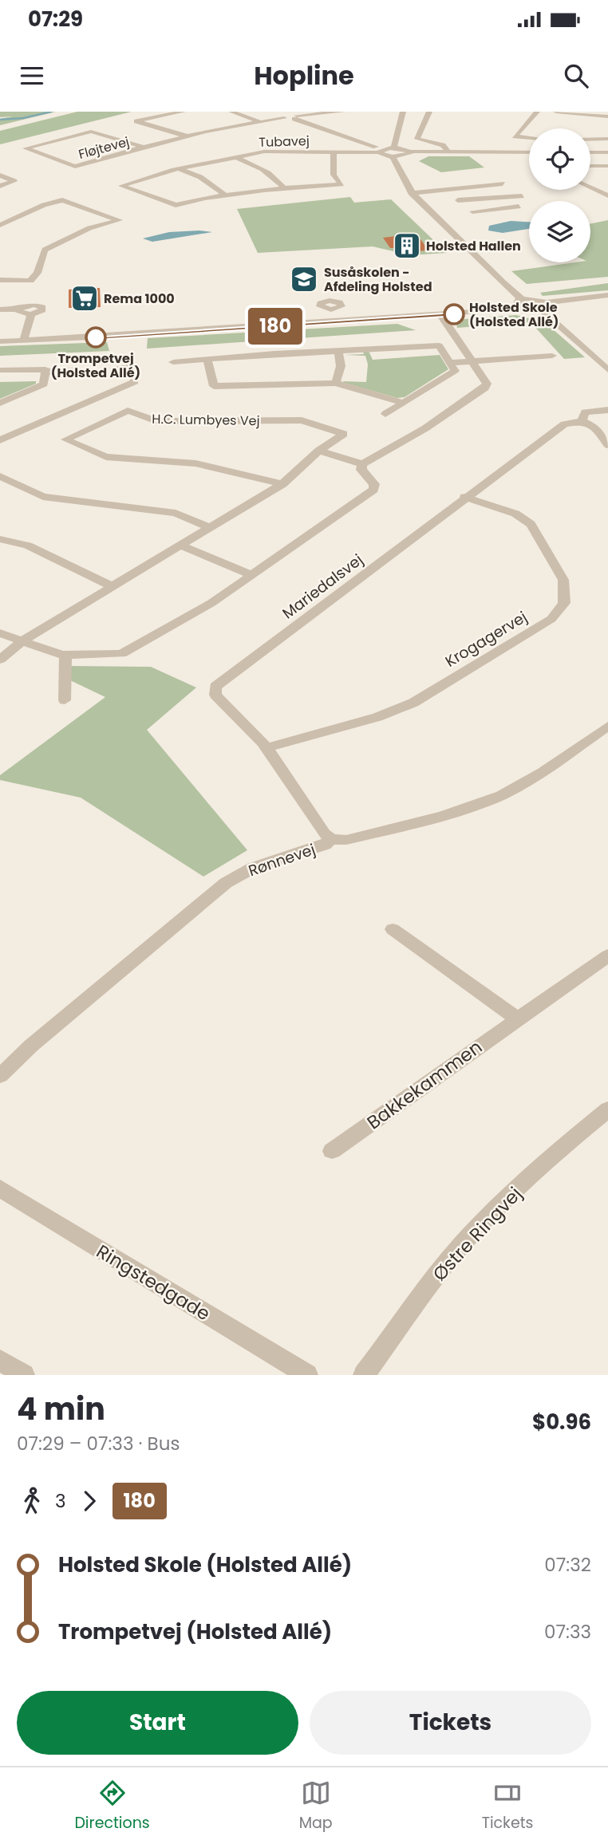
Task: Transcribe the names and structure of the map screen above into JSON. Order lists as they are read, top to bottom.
{
  "streets": {
    "street": [
      "Tubavej",
      "Fløjtevej",
      "H.C. Lumbyes Vej",
      "Mariedalsvej",
      "Krogagervej",
      "Rønnevej",
      "Bakkekammen",
      "Østre Ringvej",
      "Ringstedgade"
    ]
  },
  "crossings": [
    ["Mariedalsvej", "Krogagervej"],
    ["Mariedalsvej", "Rønnevej"]
  ],
  "places": {
    "building": ["Holsted Hallen"],
    "school or university": ["Susåskolen - Afdeling Holsted"],
    "supermarket": ["Rema 1000"],
    "other": ["Holsted Skole (Holsted Allé)", "Trompetvej (Holsted Allé)"]
  },
  "lines": ["bus line 180"],
  "page": {
    "status": "07:29",
    "header": "Hopline",
    "on_map": "180",
    "heading": ["4 min", "07:29 – 07:33 · Bus", "$0.96"],
    "legs": ["3", "180"],
    "list": [
      {
        "name": "Holsted Skole (Holsted Allé)",
        "value": "07:32"
      },
      {
        "name": "Trompetvej (Holsted Allé)",
        "value": "07:33"
      }
    ],
    "buttons": ["Start", "Tickets"],
    "tabs": ["Directions", "Map", "Tickets"]
  }
}
